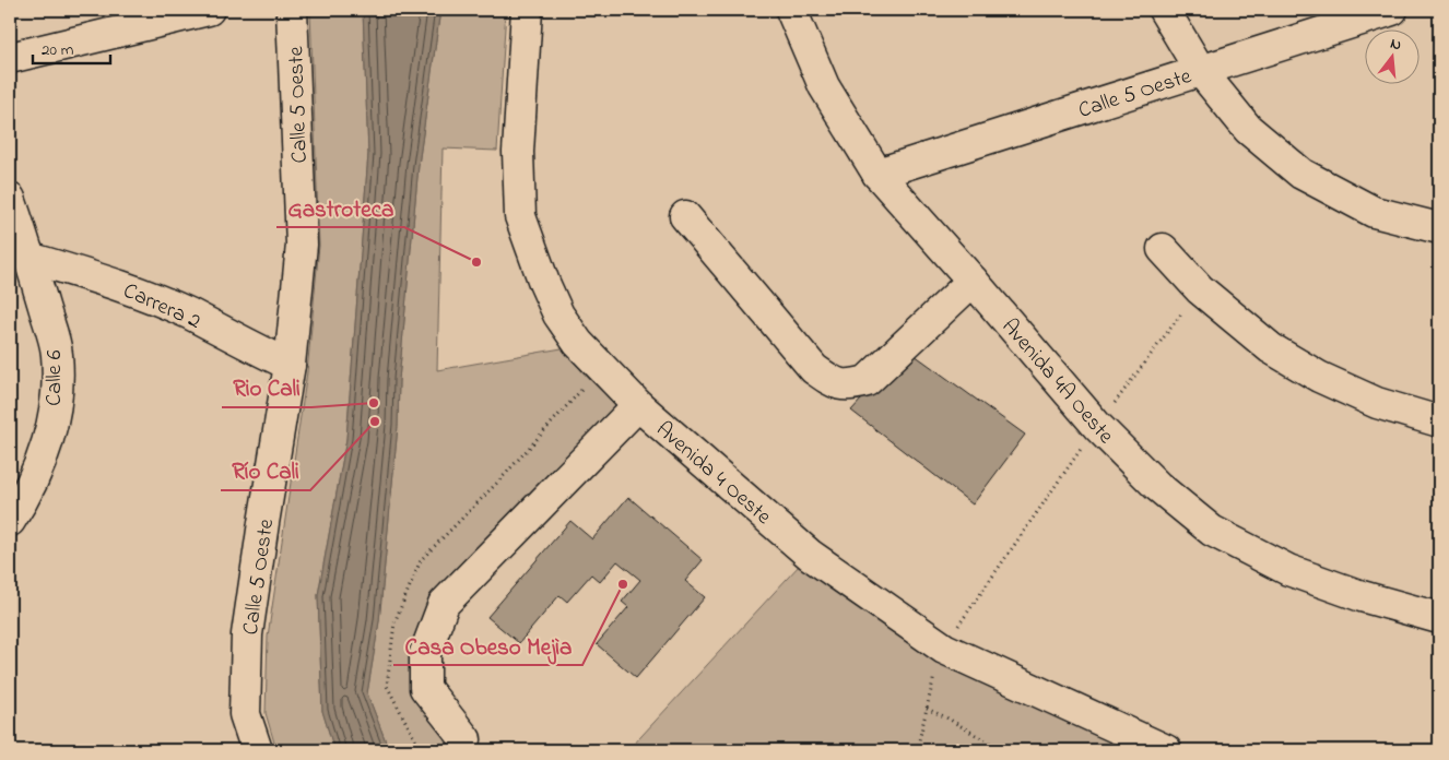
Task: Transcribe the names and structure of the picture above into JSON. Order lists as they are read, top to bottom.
{
  "streets": {
    "street": [
      "Calle 5 Oeste",
      "Carrera 2",
      "Calle 6",
      "Avenida 4A Oeste",
      "Avenida 4 Oeste"
    ]
  },
  "crossings": [
    ["Calle 5 Oeste", "Carrera 2"],
    ["Calle 5 Oeste", "Avenida 4A Oeste"],
    ["Carrera 2", "Calle 6"]
  ],
  "places": [
    "Gastroteca",
    "Rio Cali",
    "Río Cali",
    "Casa Obeso Mejìa"
  ],
  "scale_bar": "20 m",
  "north": "top"
}
